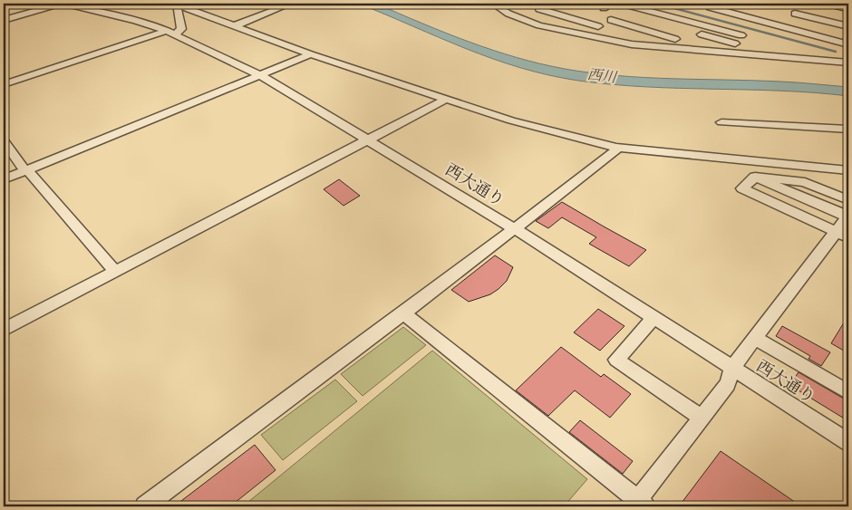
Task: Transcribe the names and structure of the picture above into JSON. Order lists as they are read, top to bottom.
{
  "streets": {
    "street": ["西大通り"]
  },
  "water": ["西川"]
}
